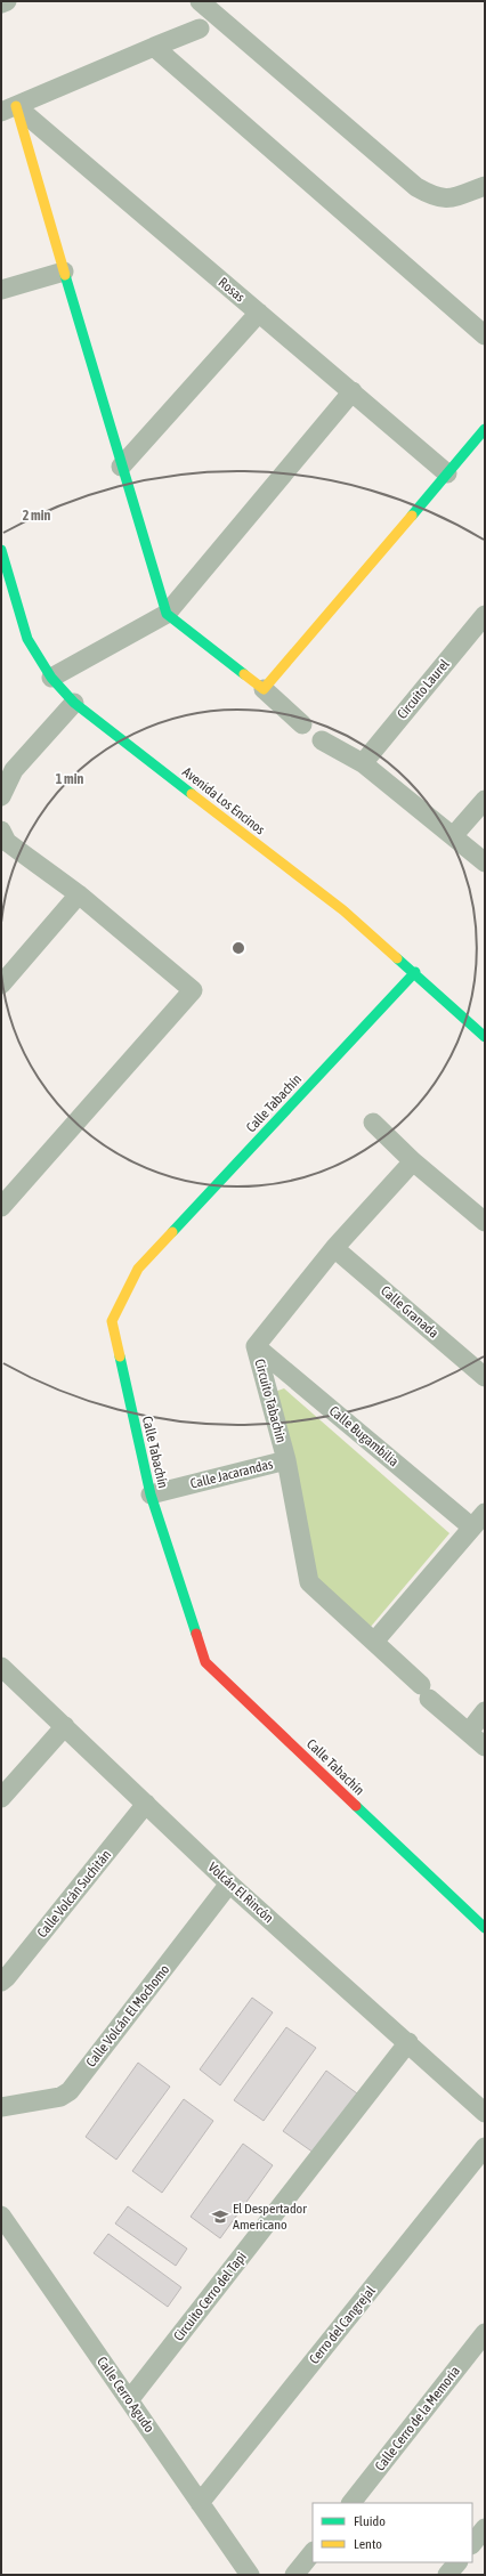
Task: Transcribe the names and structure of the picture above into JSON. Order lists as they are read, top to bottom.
{
  "streets": {
    "street": [
      "Rosas",
      "Circuito Laurel",
      "Avenida Los Encinos",
      "Calle Tabachín",
      "Calle Granada",
      "Circuito Tabachin",
      "Calle Bugambilia",
      "Calle Jacarandas",
      "Volcán El Rincón",
      "Calle Volcán Suchitán",
      "Calle Volcán El Mochomo",
      "Circuito Cerro del Tapi",
      "Cerro del Cangrejal",
      "Calle Cerro Agudo",
      "Calle Cerro de la Memoria"
    ]
  },
  "crossings": [
    ["Avenida Los Encinos", "Calle Tabachín"],
    ["Calle Tabachín", "Calle Jacarandas"],
    ["Calle Granada", "Circuito Tabachin"],
    ["Circuito Tabachin", "Calle Bugambilia"],
    ["Circuito Tabachin", "Calle Jacarandas"],
    ["Volcán El Rincón", "Calle Volcán Suchitán"],
    ["Volcán El Rincón", "Calle Volcán El Mochomo"],
    ["Volcán El Rincón", "Circuito Cerro del Tapi"],
    ["Circuito Cerro del Tapi", "Calle Cerro Agudo"],
    ["Cerro del Cangrejal", "Calle Cerro Agudo"]
  ],
  "places": {
    "school or university": ["El Despertador Americano"]
  },
  "legend": ["Fluido", "Lento"],
  "rings": ["2 min", "1 min"]
}
